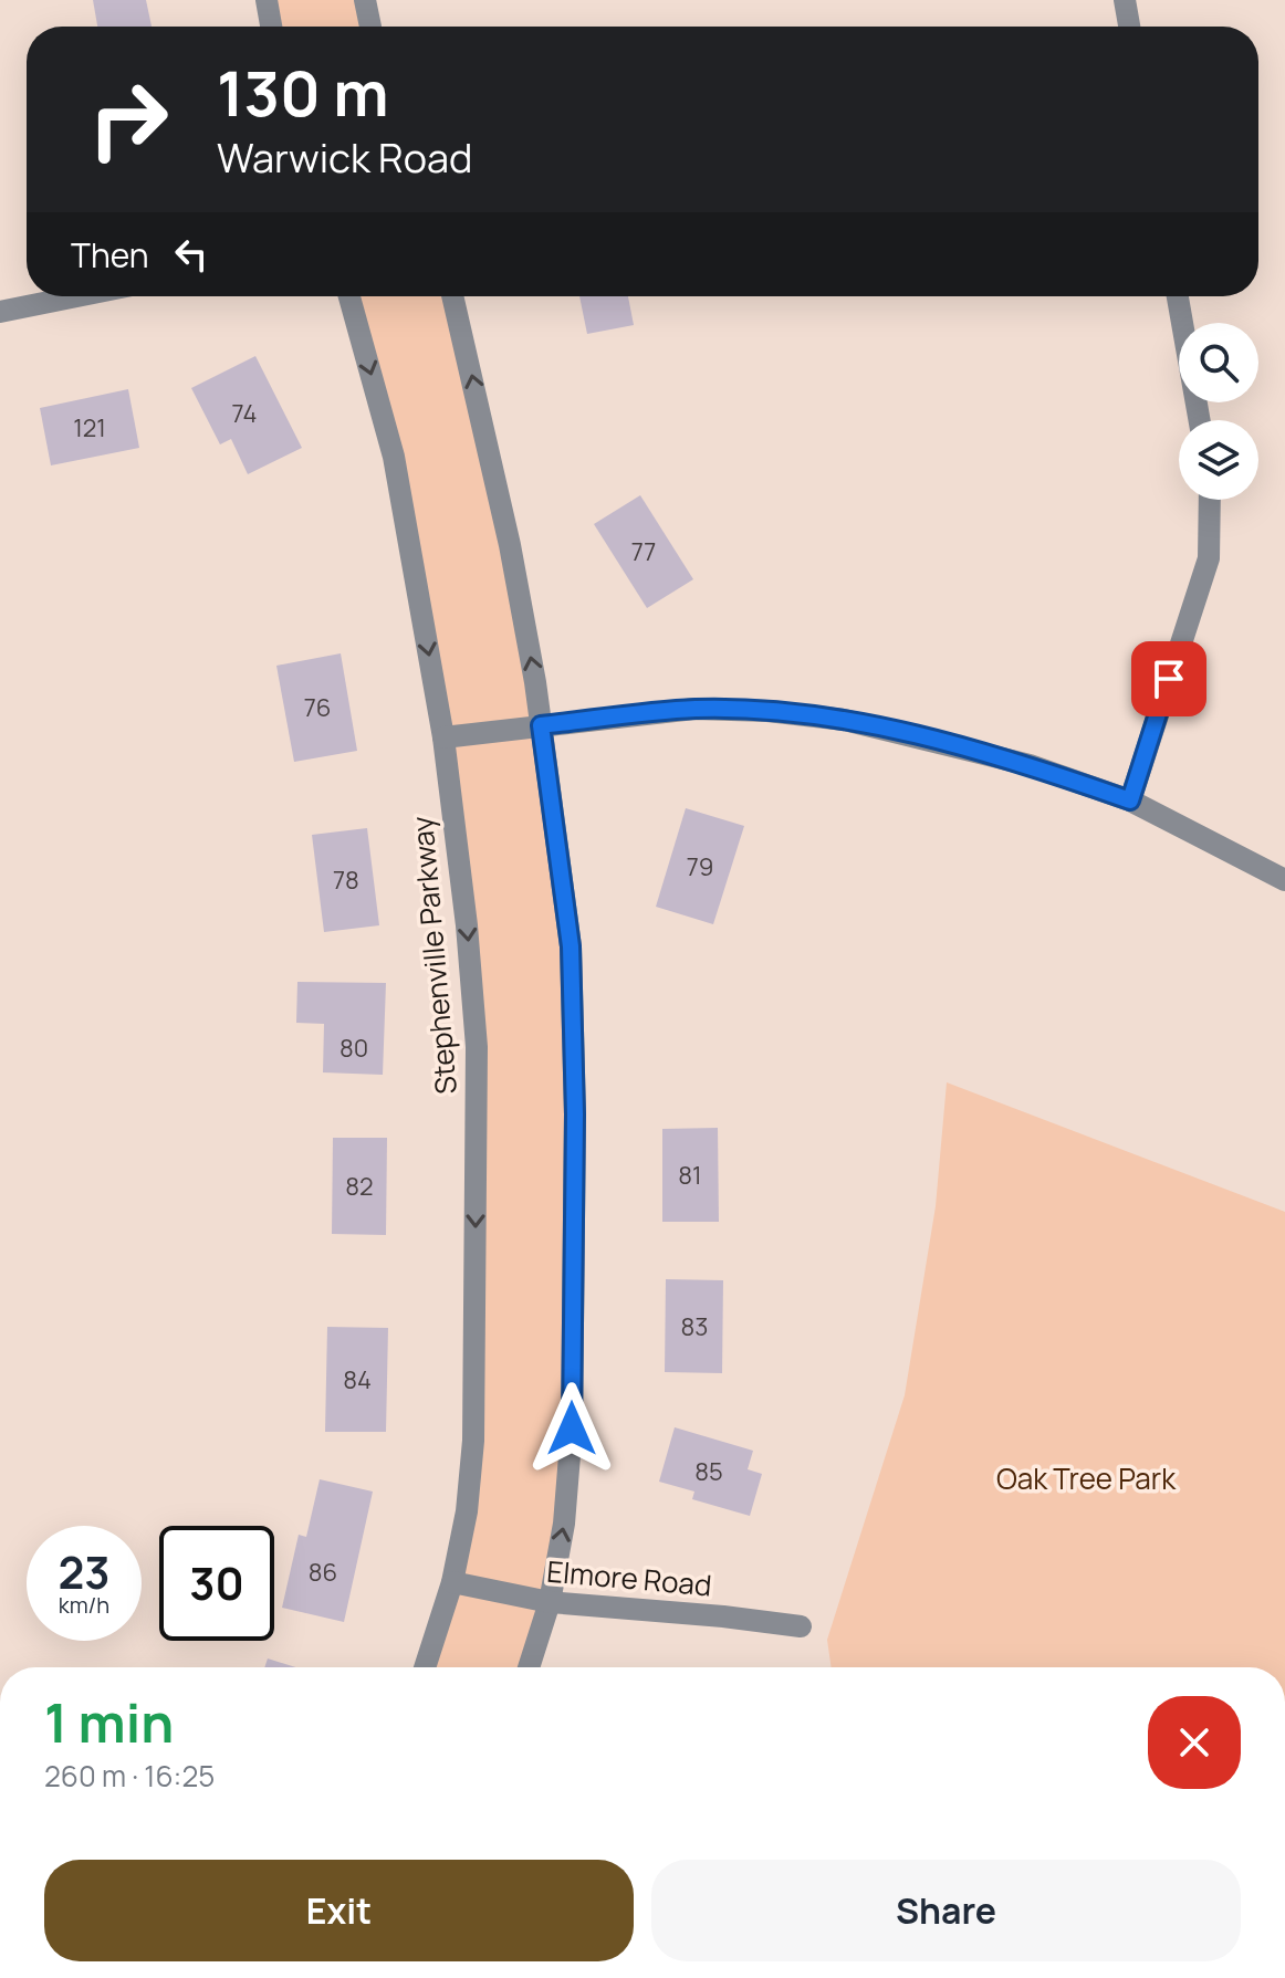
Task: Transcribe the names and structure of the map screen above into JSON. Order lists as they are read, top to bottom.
{
  "streets": {
    "street": ["Stephenville Parkway", "Elmore Road"]
  },
  "crossings": [
    ["Stephenville Parkway", "Elmore Road"]
  ],
  "parks": ["Oak Tree Park"],
  "house_numbers": [
    "74",
    "121",
    "77",
    "76",
    "79",
    "78",
    "80",
    "81",
    "82",
    "83",
    "84",
    "85",
    "86"
  ],
  "page": {
    "turn": ["130 m", "Warwick Road"],
    "then": "Then",
    "speed": "23 km/h",
    "limit": "30",
    "heading": ["1 min", "260 m · 16:25"],
    "buttons": ["Exit", "Share"]
  }
}
